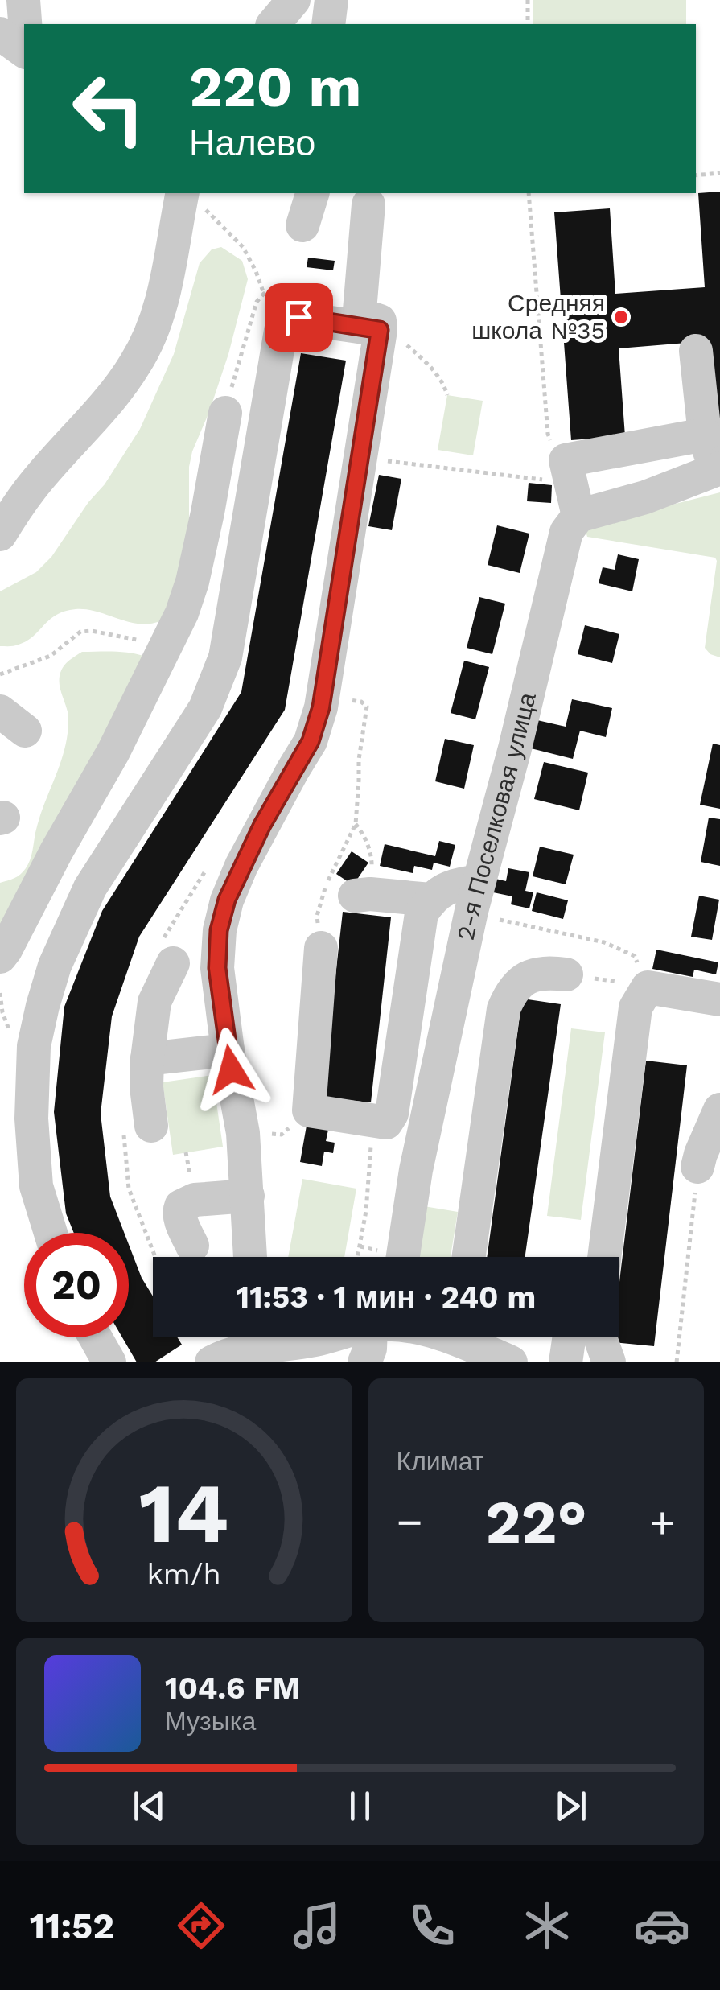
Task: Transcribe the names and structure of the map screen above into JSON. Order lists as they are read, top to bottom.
{
  "streets": {
    "street": ["2-я Поселковая улица"]
  },
  "places": ["Средняя школа №35"],
  "page": {
    "turn": ["220 m", "Налево"],
    "limit": "20",
    "trip": "11:53 · 1 мин · 240 m",
    "tile": "Климат",
    "heat": ["−", "22°", "+"],
    "song": ["104.6 FM", "Музыка"],
    "tabs": "11:52",
    "gauge": ["14", "km/h"]
  }
}
